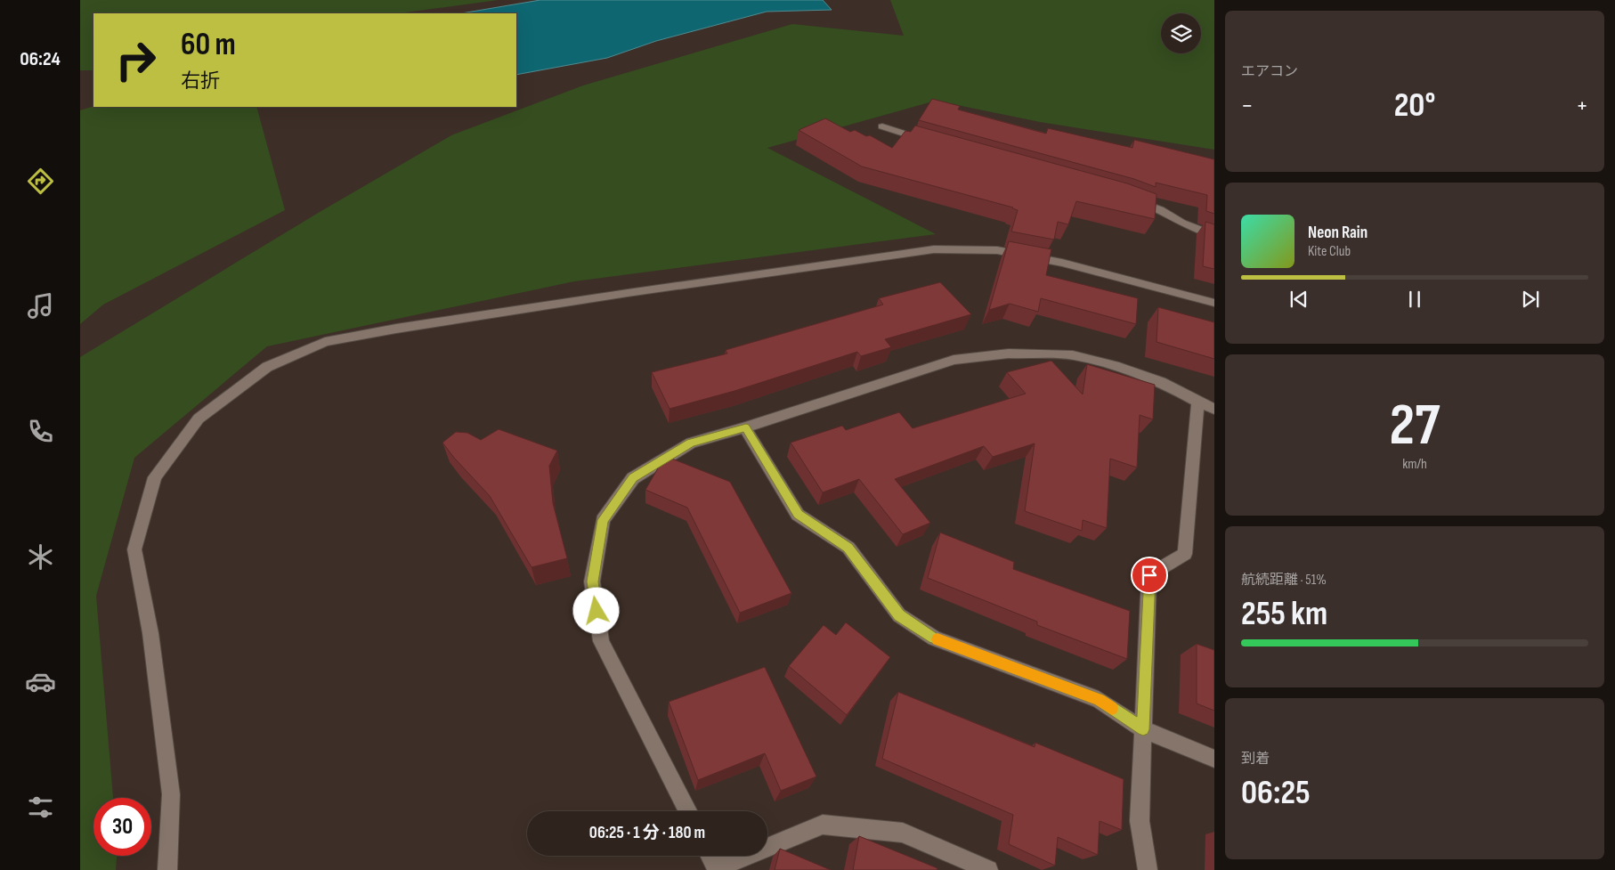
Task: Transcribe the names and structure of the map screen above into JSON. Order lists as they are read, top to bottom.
{
  "page": {
    "tabs": "06:24",
    "tile": [
      "エアコン",
      ["27", "km/h"],
      ["航続距離 · 51%", "255 km"],
      ["到着", "06:25"]
    ],
    "turn": ["60 m", "右折"],
    "heat": ["−", "20°", "+"],
    "song": ["Neon Rain", "Kite Club"],
    "limit": "30",
    "trip": "06:25 · 1 分 · 180 m"
  }
}
